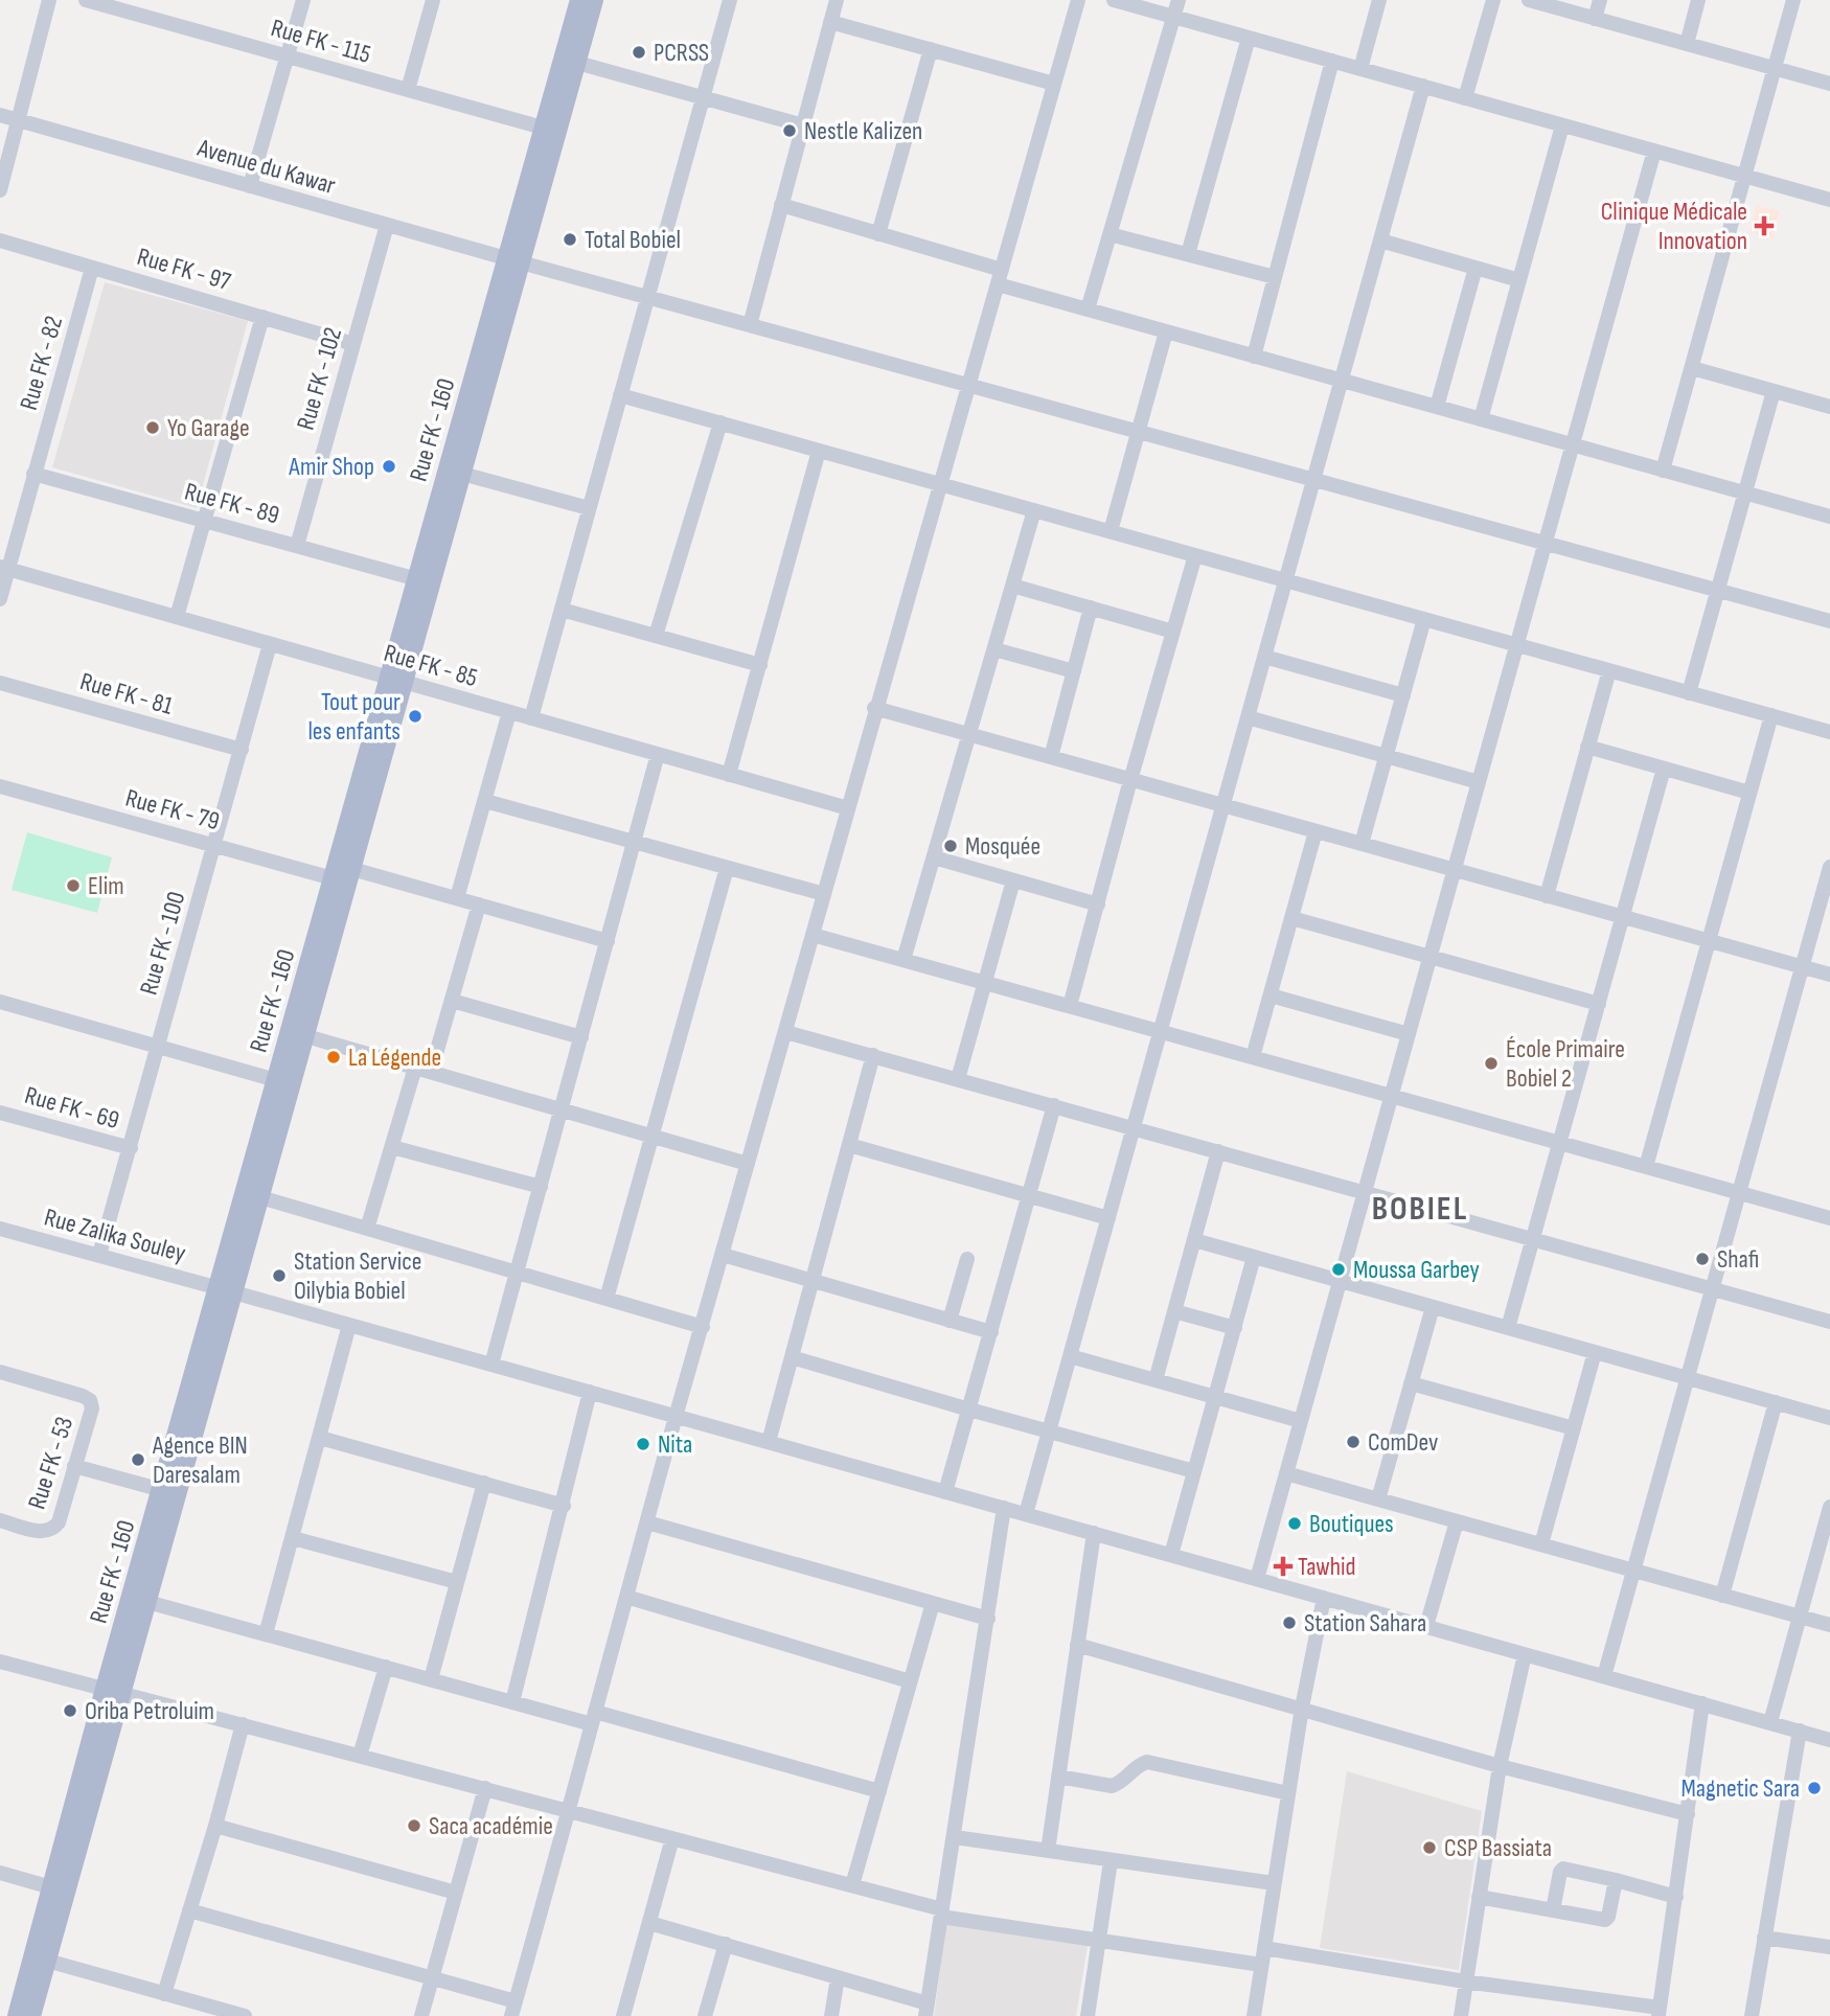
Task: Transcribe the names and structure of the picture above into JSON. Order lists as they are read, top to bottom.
{
  "streets": {
    "main road": ["Rue FK - 160"],
    "street": [
      "Rue FK - 115",
      "Avenue du Kawar",
      "Rue FK - 97",
      "Rue FK - 82",
      "Rue FK - 102",
      "Rue FK - 89",
      "Rue FK - 85",
      "Rue FK - 81",
      "Rue FK - 79",
      "Rue FK - 100",
      "Rue FK - 69",
      "Rue Zalika Souley",
      "Rue FK - 53"
    ]
  },
  "crossings": [
    ["Rue FK - 115", "Rue FK - 160"],
    ["Avenue du Kawar", "Rue FK - 102"],
    ["Avenue du Kawar", "Rue FK - 160"],
    ["Rue FK - 97", "Rue FK - 82"],
    ["Rue FK - 97", "Rue FK - 102"],
    ["Rue FK - 82", "Rue FK - 89"],
    ["Rue FK - 82", "Rue FK - 85"],
    ["Rue FK - 102", "Rue FK - 89"],
    ["Rue FK - 160", "Rue FK - 89"],
    ["Rue FK - 160", "Rue FK - 85"],
    ["Rue FK - 160", "Rue FK - 79"],
    ["Rue FK - 160", "Rue Zalika Souley"],
    ["Rue FK - 85", "Rue FK - 100"],
    ["Rue FK - 81", "Rue FK - 100"],
    ["Rue FK - 79", "Rue FK - 100"],
    ["Rue FK - 100", "Rue FK - 69"],
    ["Rue FK - 100", "Rue Zalika Souley"]
  ],
  "districts": ["BOBIEL"],
  "places": {
    "other": [
      "PCRSS",
      "Nestle Kalizen",
      "Total Bobiel",
      "Yo Garage",
      "Amir Shop",
      "Tout pour les enfants",
      "Mosquée",
      "Elim",
      "La Légende",
      "École Primaire Bobiel 2",
      "Shafi",
      "Moussa Garbey",
      "Station Service Oilybia Bobiel",
      "ComDev",
      "Nita",
      "Agence BIN Daresalam",
      "Boutiques",
      "Station Sahara",
      "Oriba Petroluim",
      "Magnetic Sara",
      "Saca académie",
      "CSP Bassiata"
    ],
    "health": ["Clinique Médicale Innovation", "Tawhid"]
  }
}
